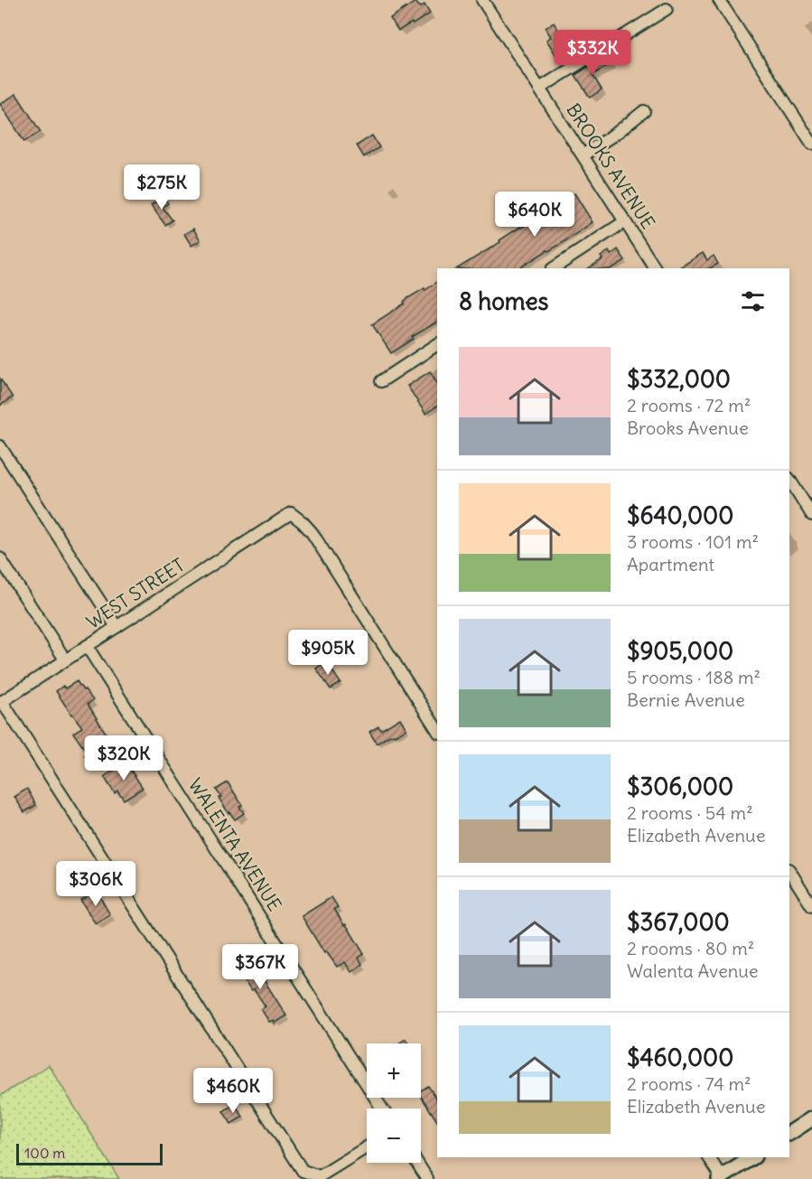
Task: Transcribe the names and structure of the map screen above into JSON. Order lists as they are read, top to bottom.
{
  "streets": {
    "street": ["BROOKS AVENUE", "WEST STREET", "WALENTA AVENUE"]
  },
  "crossings": [
    ["WEST STREET", "WALENTA AVENUE"]
  ],
  "scale_bar": "100 m",
  "page": {
    "price": [
      "$332K",
      "$275K",
      "$640K",
      "$905K",
      "$320K",
      "$306K",
      "$367K",
      "$460K"
    ],
    "heading": "8 homes",
    "list": [
      {
        "name": "$332,000",
        "note": "2 rooms · 72 m² · Brooks Avenue"
      },
      {
        "name": "$640,000",
        "note": "3 rooms · 101 m² · Apartment"
      },
      {
        "name": "$905,000",
        "note": "5 rooms · 188 m² · Bernie Avenue"
      },
      {
        "name": "$306,000",
        "note": "2 rooms · 54 m² · Elizabeth Avenue"
      },
      {
        "name": "$367,000",
        "note": "2 rooms · 80 m² · Walenta Avenue"
      },
      {
        "name": "$460,000",
        "note": "2 rooms · 74 m² · Elizabeth Avenue"
      }
    ],
    "map_buttons": ["+", "−"],
    "scale": "100 m"
  }
}
